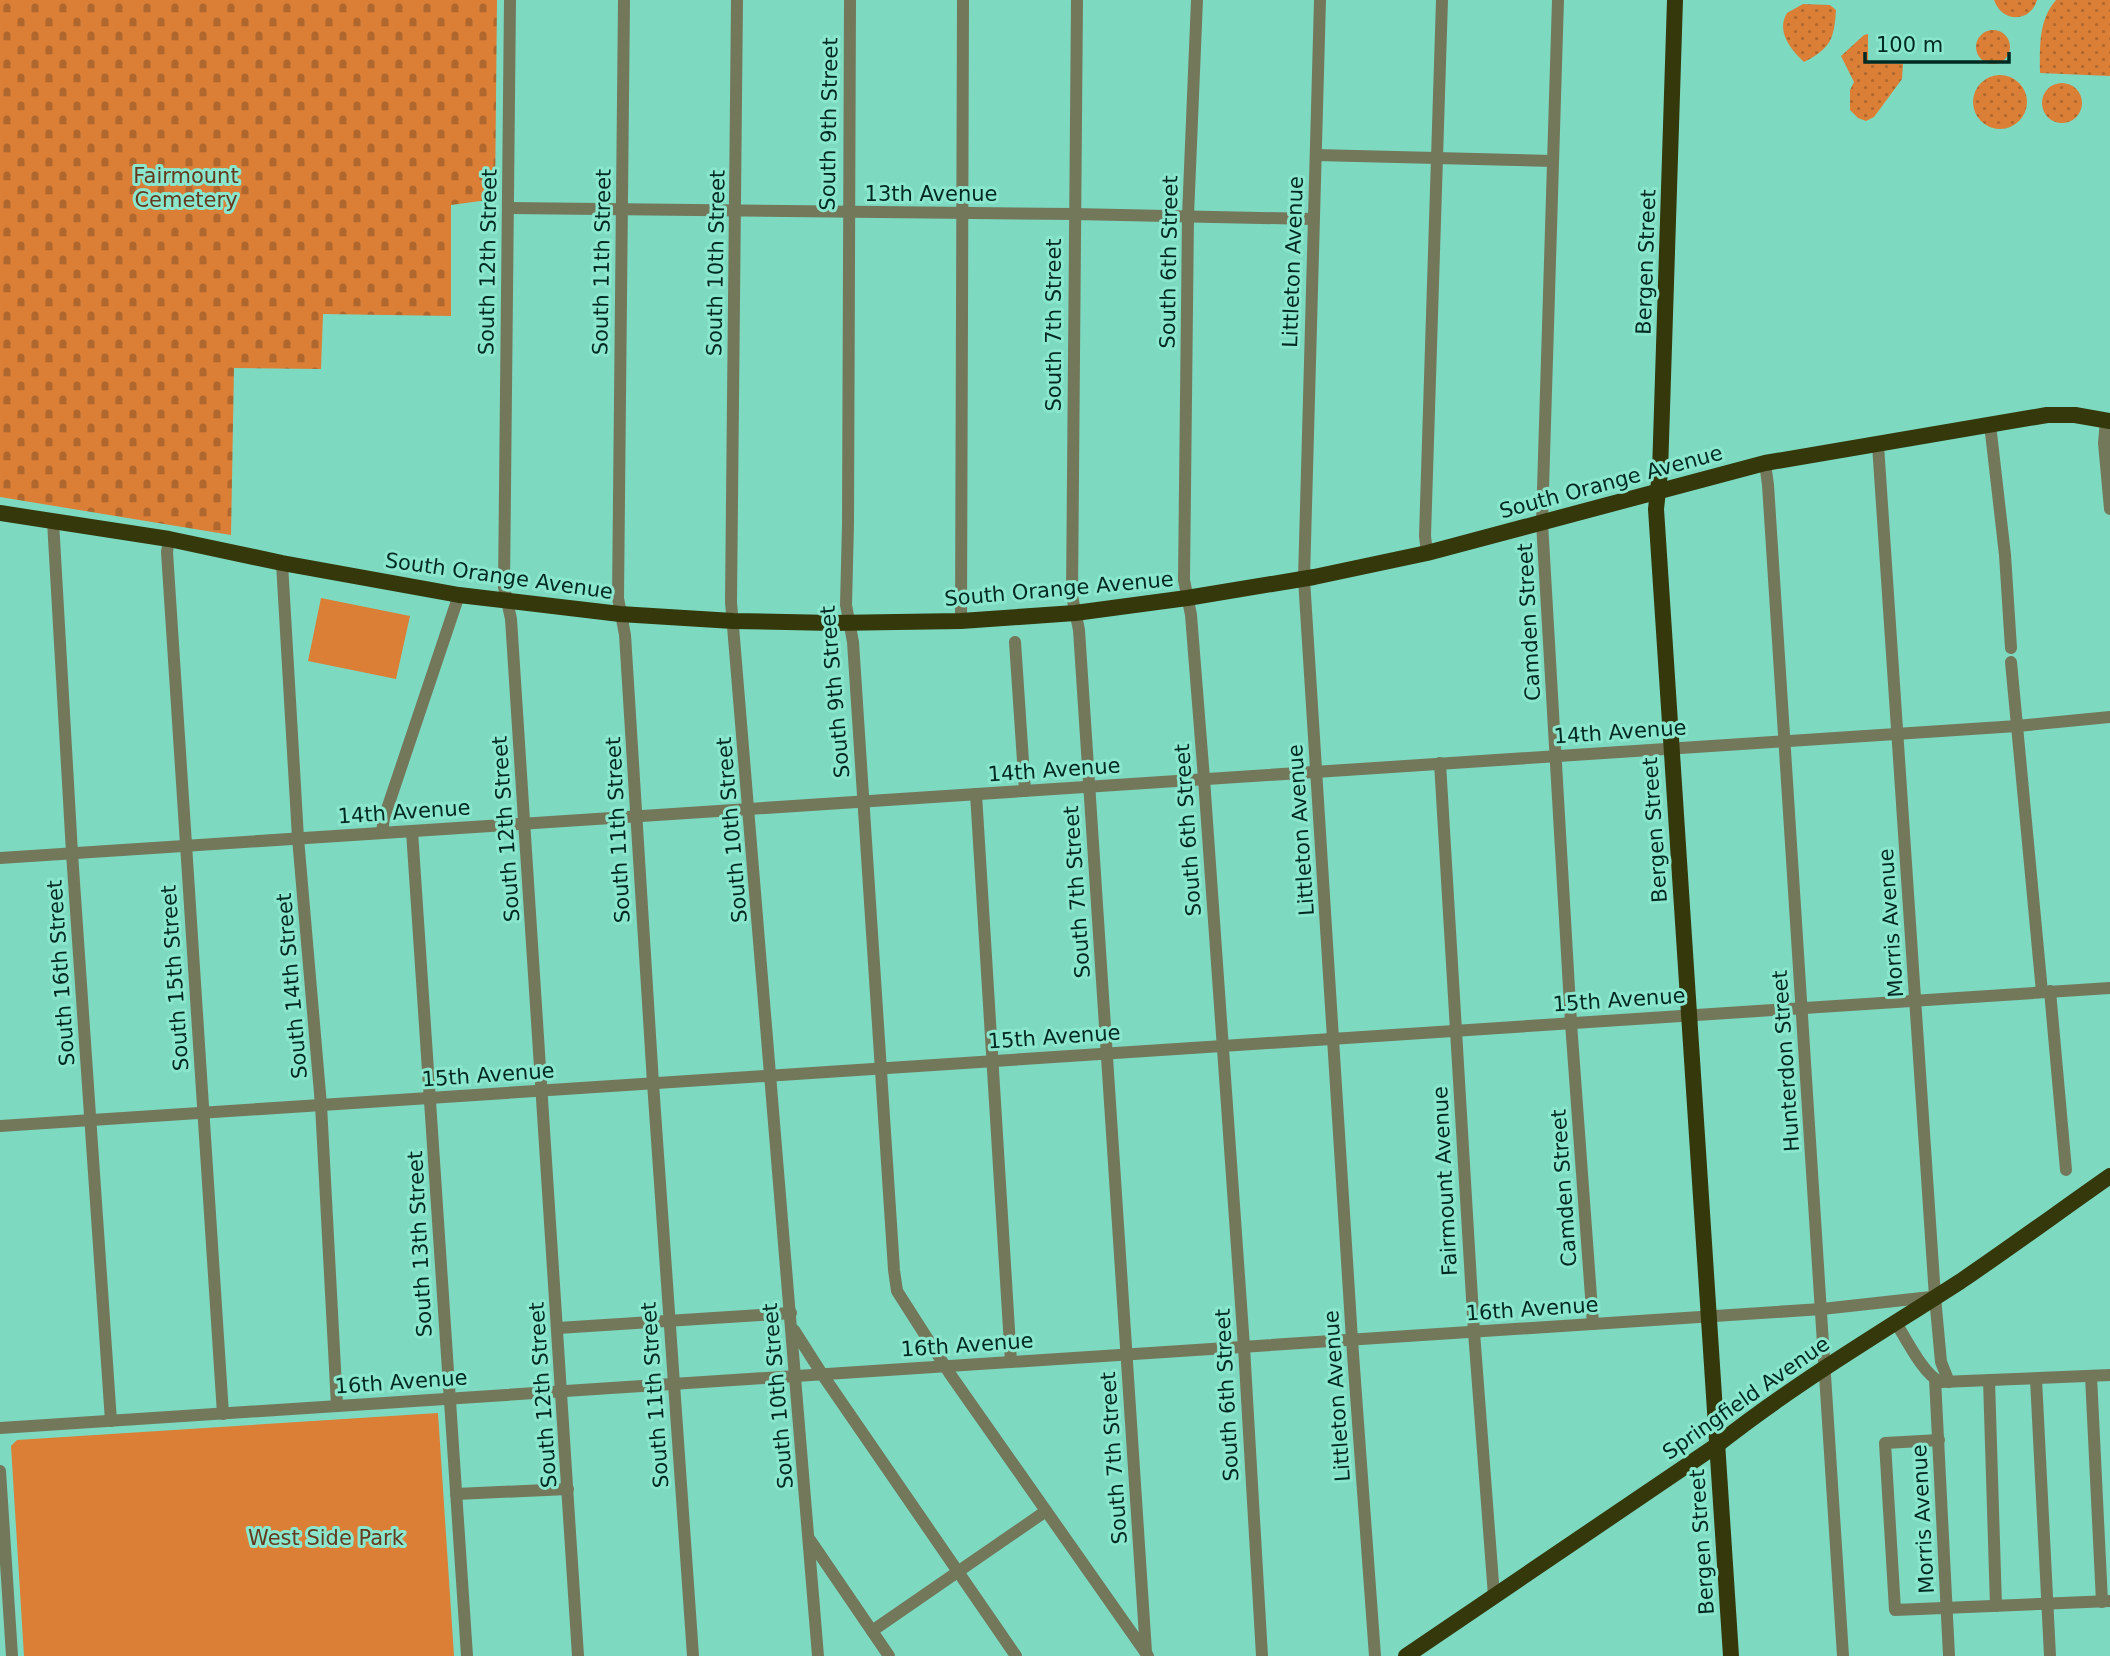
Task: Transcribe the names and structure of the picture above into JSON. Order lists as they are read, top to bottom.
{
  "streets": {
    "main road": ["Bergen Street", "South Orange Avenue", "Springfield Avenue"],
    "street": [
      "South 9th Street",
      "13th Avenue",
      "South 12th Street",
      "South 11th Street",
      "South 6th Street",
      "Littleton Avenue",
      "South 10th Street",
      "South 7th Street",
      "Camden Street",
      "14th Avenue",
      "Morris Avenue",
      "South 16th Street",
      "South 15th Street",
      "South 14th Street",
      "15th Avenue",
      "Hunterdon Street",
      "Fairmount Avenue",
      "South 13th Street",
      "16th Avenue"
    ]
  },
  "crossings": [
    ["South 9th Street", "13th Avenue"],
    ["South 9th Street", "South 7th Street"],
    ["South 9th Street", "South Orange Avenue"],
    ["South 9th Street", "14th Avenue"],
    ["South 9th Street", "15th Avenue"],
    ["South 9th Street", "16th Avenue"],
    ["13th Avenue", "South 12th Street"],
    ["13th Avenue", "South 11th Street"],
    ["13th Avenue", "South 6th Street"],
    ["13th Avenue", "Littleton Avenue"],
    ["13th Avenue", "South 10th Street"],
    ["13th Avenue", "South 7th Street"],
    ["South 12th Street", "South Orange Avenue"],
    ["South 12th Street", "14th Avenue"],
    ["South 12th Street", "15th Avenue"],
    ["South 12th Street", "16th Avenue"],
    ["South 11th Street", "South Orange Avenue"],
    ["South 11th Street", "14th Avenue"],
    ["South 11th Street", "15th Avenue"],
    ["South 11th Street", "16th Avenue"],
    ["South 6th Street", "South Orange Avenue"],
    ["South 6th Street", "14th Avenue"],
    ["South 6th Street", "15th Avenue"],
    ["South 6th Street", "16th Avenue"],
    ["Littleton Avenue", "South Orange Avenue"],
    ["Littleton Avenue", "14th Avenue"],
    ["Littleton Avenue", "15th Avenue"],
    ["Littleton Avenue", "16th Avenue"],
    ["Bergen Street", "South Orange Avenue"],
    ["Bergen Street", "14th Avenue"],
    ["Bergen Street", "15th Avenue"],
    ["Bergen Street", "16th Avenue"],
    ["Bergen Street", "Springfield Avenue"],
    ["South 10th Street", "South Orange Avenue"],
    ["South 10th Street", "14th Avenue"],
    ["South 10th Street", "15th Avenue"],
    ["South 10th Street", "16th Avenue"],
    ["South 7th Street", "South Orange Avenue"],
    ["South 7th Street", "14th Avenue"],
    ["South 7th Street", "15th Avenue"],
    ["South 7th Street", "16th Avenue"],
    ["South Orange Avenue", "Camden Street"],
    ["South Orange Avenue", "Morris Avenue"],
    ["South Orange Avenue", "South 16th Street"],
    ["South Orange Avenue", "South 15th Street"],
    ["South Orange Avenue", "South 14th Street"],
    ["South Orange Avenue", "Hunterdon Street"],
    ["Camden Street", "14th Avenue"],
    ["Camden Street", "15th Avenue"],
    ["Camden Street", "16th Avenue"],
    ["14th Avenue", "Morris Avenue"],
    ["14th Avenue", "South 16th Street"],
    ["14th Avenue", "South 15th Street"],
    ["14th Avenue", "South 14th Street"],
    ["14th Avenue", "Hunterdon Street"],
    ["14th Avenue", "Fairmount Avenue"],
    ["14th Avenue", "South 13th Street"],
    ["Morris Avenue", "15th Avenue"],
    ["Morris Avenue", "16th Avenue"],
    ["Morris Avenue", "Springfield Avenue"],
    ["South 16th Street", "15th Avenue"],
    ["South 16th Street", "16th Avenue"],
    ["South 15th Street", "15th Avenue"],
    ["South 15th Street", "16th Avenue"],
    ["South 14th Street", "15th Avenue"],
    ["South 14th Street", "16th Avenue"],
    ["15th Avenue", "Hunterdon Street"],
    ["15th Avenue", "Fairmount Avenue"],
    ["15th Avenue", "South 13th Street"],
    ["Hunterdon Street", "16th Avenue"],
    ["Hunterdon Street", "Springfield Avenue"],
    ["Fairmount Avenue", "16th Avenue"],
    ["Fairmount Avenue", "Springfield Avenue"],
    ["South 13th Street", "16th Avenue"],
    ["16th Avenue", "Springfield Avenue"]
  ],
  "parks": ["Fairmount Cemetery", "West Side Park"],
  "scale_bar": "100 m"
}
